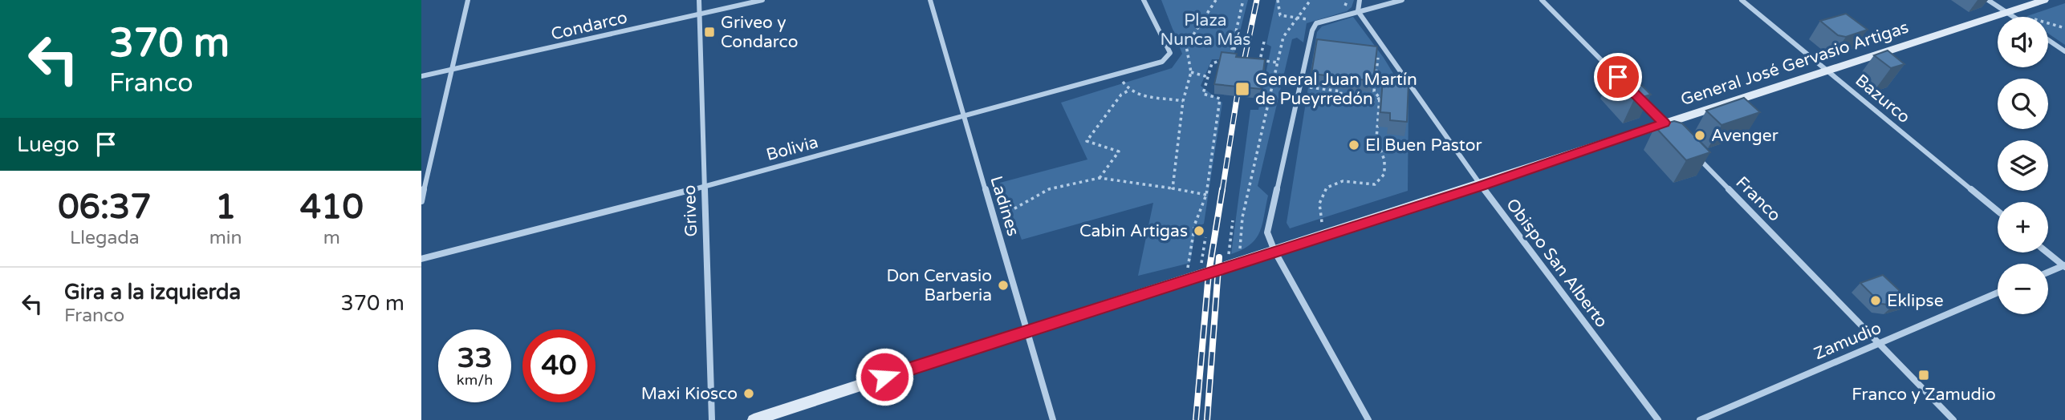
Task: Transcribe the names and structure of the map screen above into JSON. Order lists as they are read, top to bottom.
{
  "streets": {
    "street": [
      "Condarco",
      "General José Gervasio Artigas",
      "Bazurco",
      "Bolivia",
      "Franco",
      "Ladines",
      "Griveo",
      "Obispo San Alberto",
      "Zamudio"
    ]
  },
  "crossings": [
    ["Condarco", "Griveo"],
    ["General José Gervasio Artigas", "Bazurco"],
    ["General José Gervasio Artigas", "Ladines"],
    ["General José Gervasio Artigas", "Obispo San Alberto"],
    ["Bolivia", "Ladines"],
    ["Bolivia", "Griveo"],
    ["Franco", "Zamudio"]
  ],
  "parks": ["Plaza Nunca Más"],
  "places": {
    "transit": ["Griveo y Condarco", "General Juan Martín de Pueyrredón", "Franco y Zamudio"],
    "other": [
      "Avenger",
      "El Buen Pastor",
      "Cabin Artigas",
      "Don Cervasio Barberia",
      "Eklipse",
      "Maxi Kiosco"
    ]
  },
  "page": {
    "turn": ["370 m", "Franco"],
    "map_buttons": ["+", "−"],
    "then": "Luego",
    "eta": [
      "06:37",
      "Llegada",
      "1",
      "min",
      "410",
      "m"
    ],
    "list": [
      {
        "name": "Gira a la izquierda",
        "note": "Franco",
        "value": "370 m"
      }
    ],
    "speed": "33 km/h",
    "limit": "40"
  }
}
